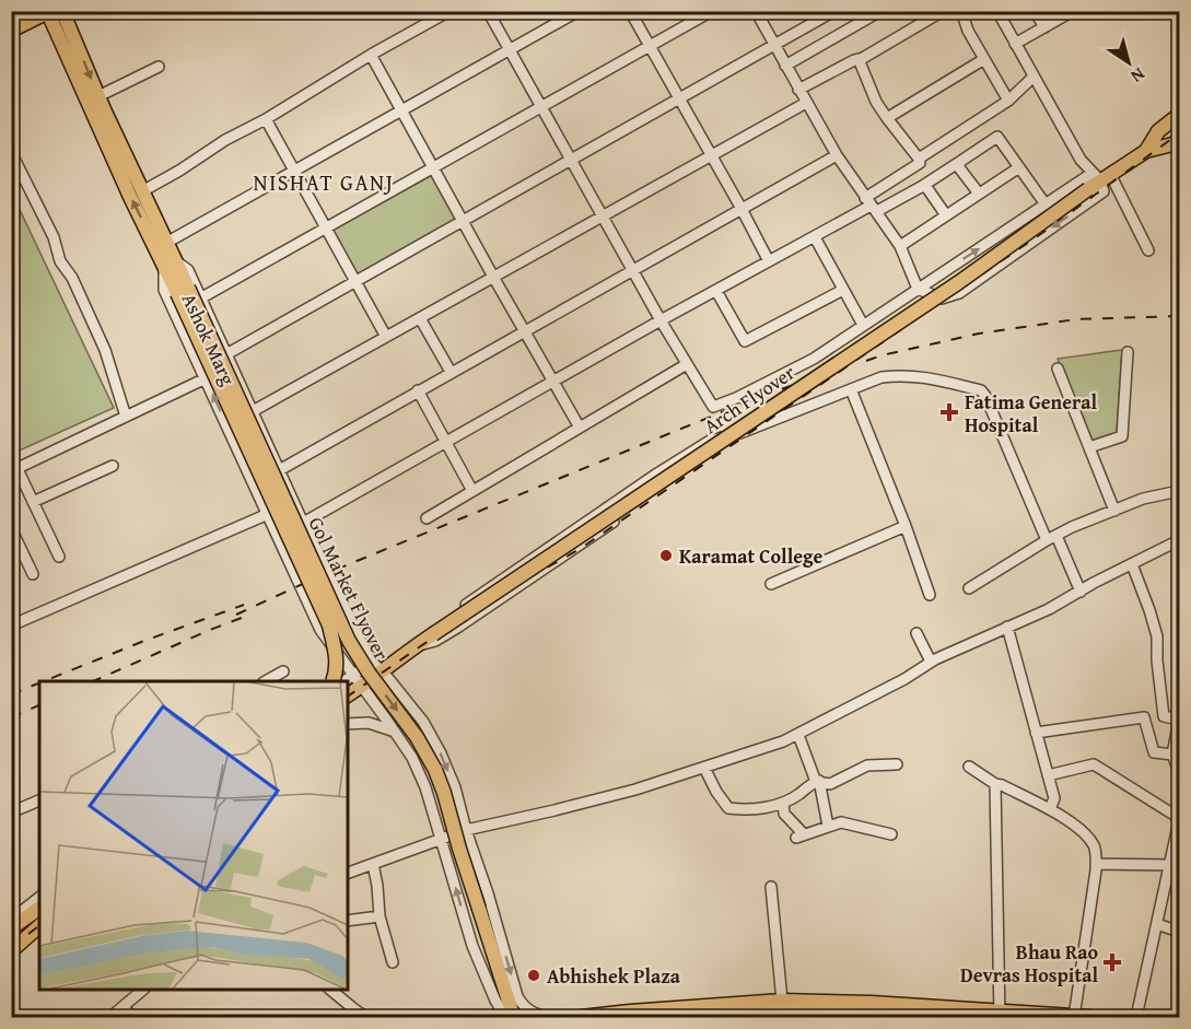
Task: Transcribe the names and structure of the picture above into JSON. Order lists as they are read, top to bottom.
{
  "streets": {
    "main road": ["Ashok Marg", "Arch Flyover", "Gol Market Flyover"]
  },
  "crossings": [
    ["Ashok Marg", "Arch Flyover"],
    ["Ashok Marg", "Gol Market Flyover"]
  ],
  "districts": ["NISHAT GANJ"],
  "places": {
    "health": ["Fatima General Hospital", "Bhau Rao Devras Hospital"],
    "other": ["Karamat College", "Abhishek Plaza"]
  },
  "north": "bottom right"
}
